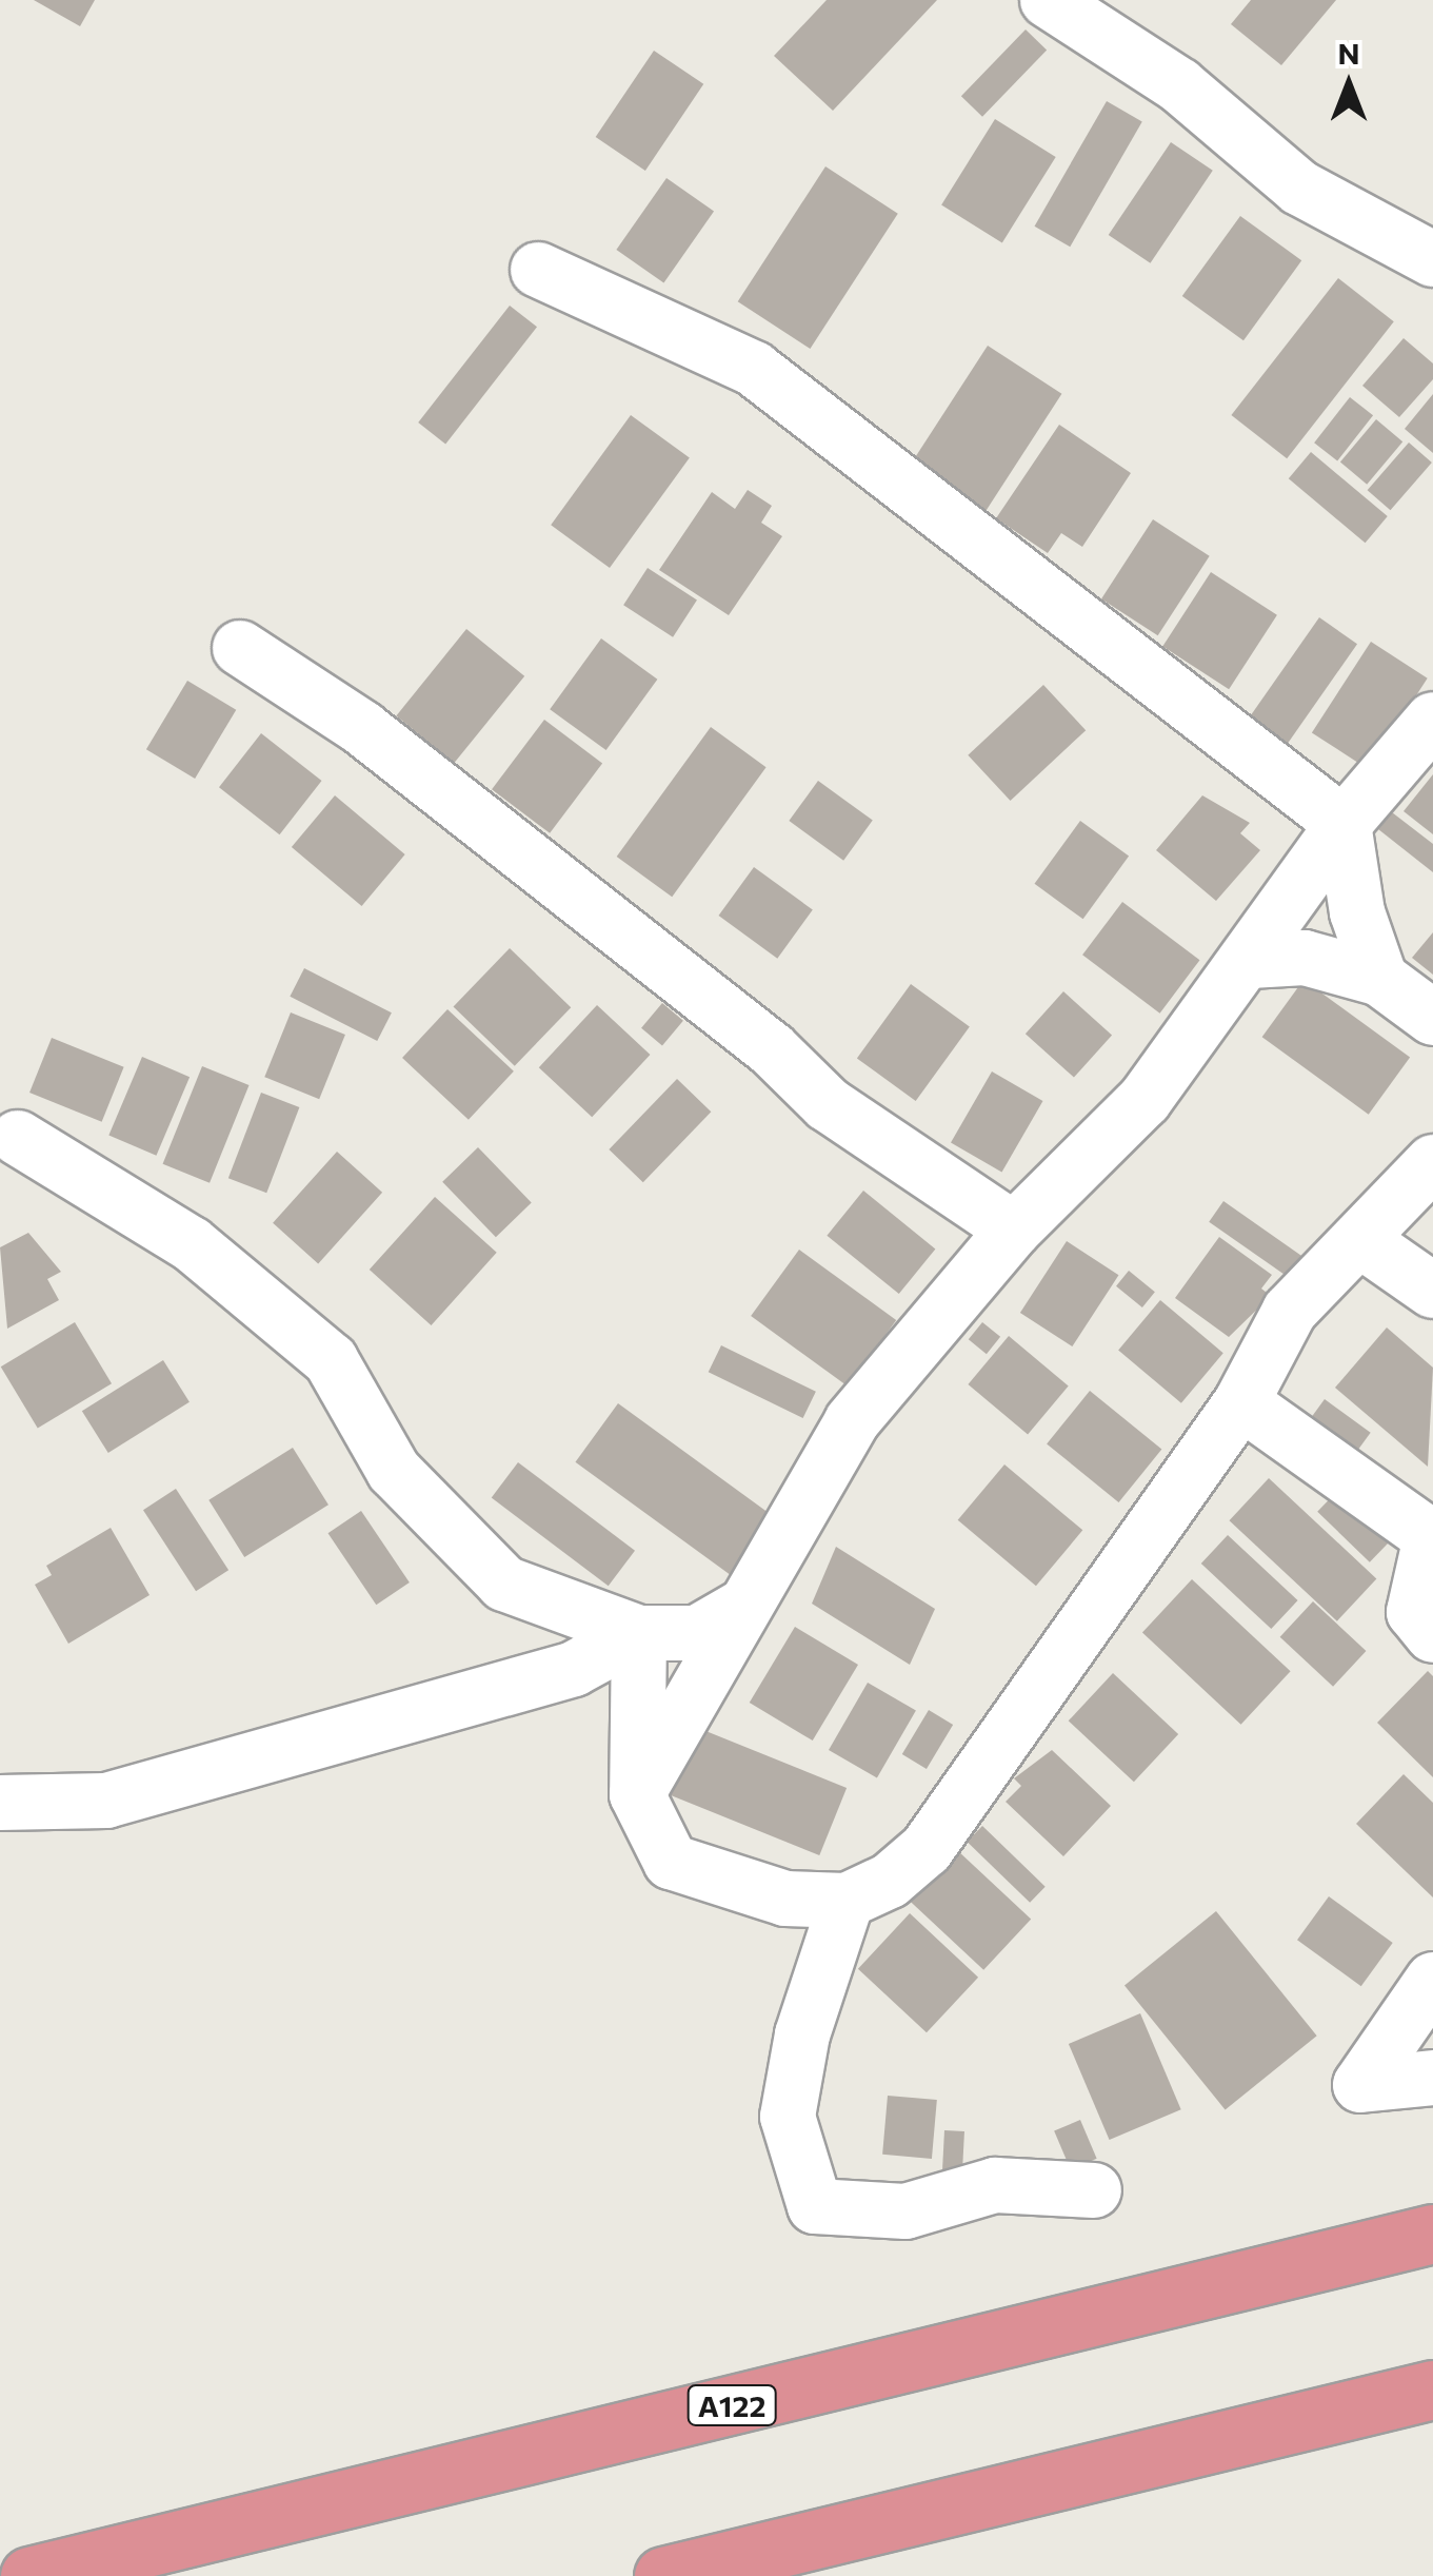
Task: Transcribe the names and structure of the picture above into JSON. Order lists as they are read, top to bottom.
{
  "streets": {
    "highway": ["A122"]
  },
  "north": "top"
}
